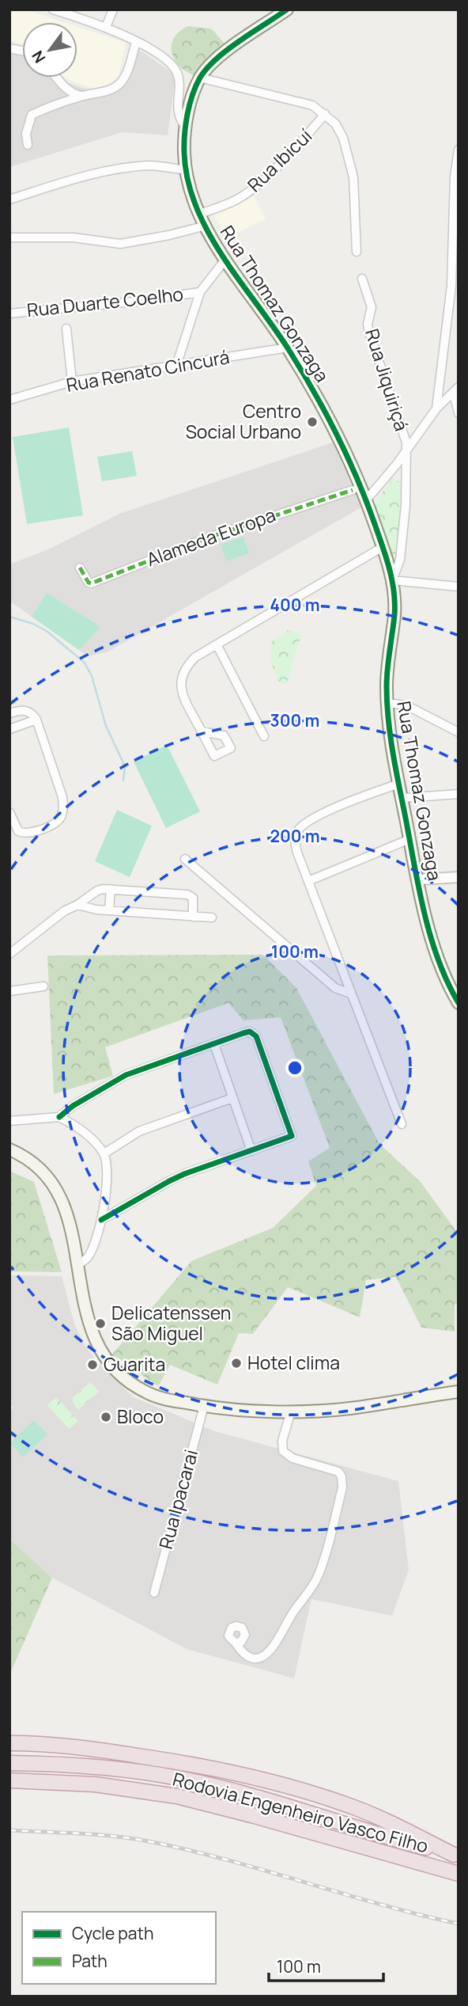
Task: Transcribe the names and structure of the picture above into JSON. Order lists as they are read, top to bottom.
{
  "streets": {
    "highway": ["Rodovia Engenheiro Vasco Filho"],
    "main road": ["Rua Thomaz Gonzaga"],
    "street": [
      "Rua Ibicuí",
      "Rua Duarte Coelho",
      "Rua Renato Cincurá",
      "Rua Jiquiriçá",
      "Alameda Europa",
      "Rua Ipacarai"
    ]
  },
  "crossings": [
    ["Rua Ibicuí", "Rua Thomaz Gonzaga"],
    ["Rua Thomaz Gonzaga", "Rua Renato Cincurá"],
    ["Rua Thomaz Gonzaga", "Rua Jiquiriçá"]
  ],
  "places": [
    "Centro Social Urbano",
    "Delicatenssen São Miguel",
    "Hotel clima",
    "Guarita",
    "Bloco"
  ],
  "legend": ["Cycle path", "Path"],
  "scale_bar": "100 m",
  "north": "bottom left",
  "rings": [
    "400 m",
    "300 m",
    "200 m",
    "100 m"
  ]
}
